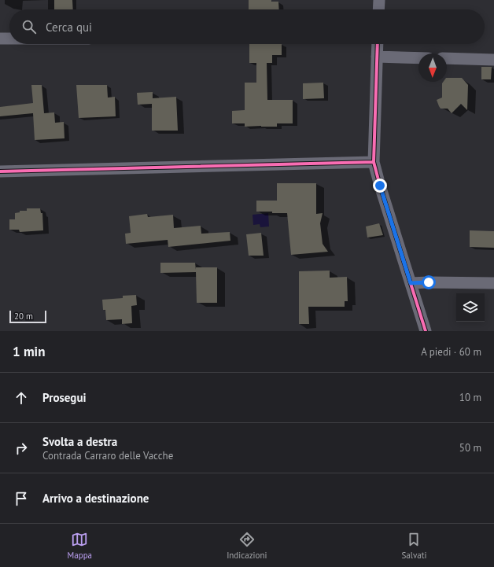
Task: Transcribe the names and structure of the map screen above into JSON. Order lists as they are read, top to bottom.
{
  "scale_bar": "20 m",
  "north": "bottom",
  "page": {
    "search": "Cerca qui",
    "scale": "20 m",
    "heading": ["1 min", "A piedi · 60 m"],
    "list": [
      ["Prosegui", "10 m"],
      ["Svolta a destra", "Contrada Carraro delle Vacche", "50 m"],
      "Arrivo a destinazione"
    ],
    "nav": ["Mappa", "Indicazioni", "Salvati"]
  }
}
